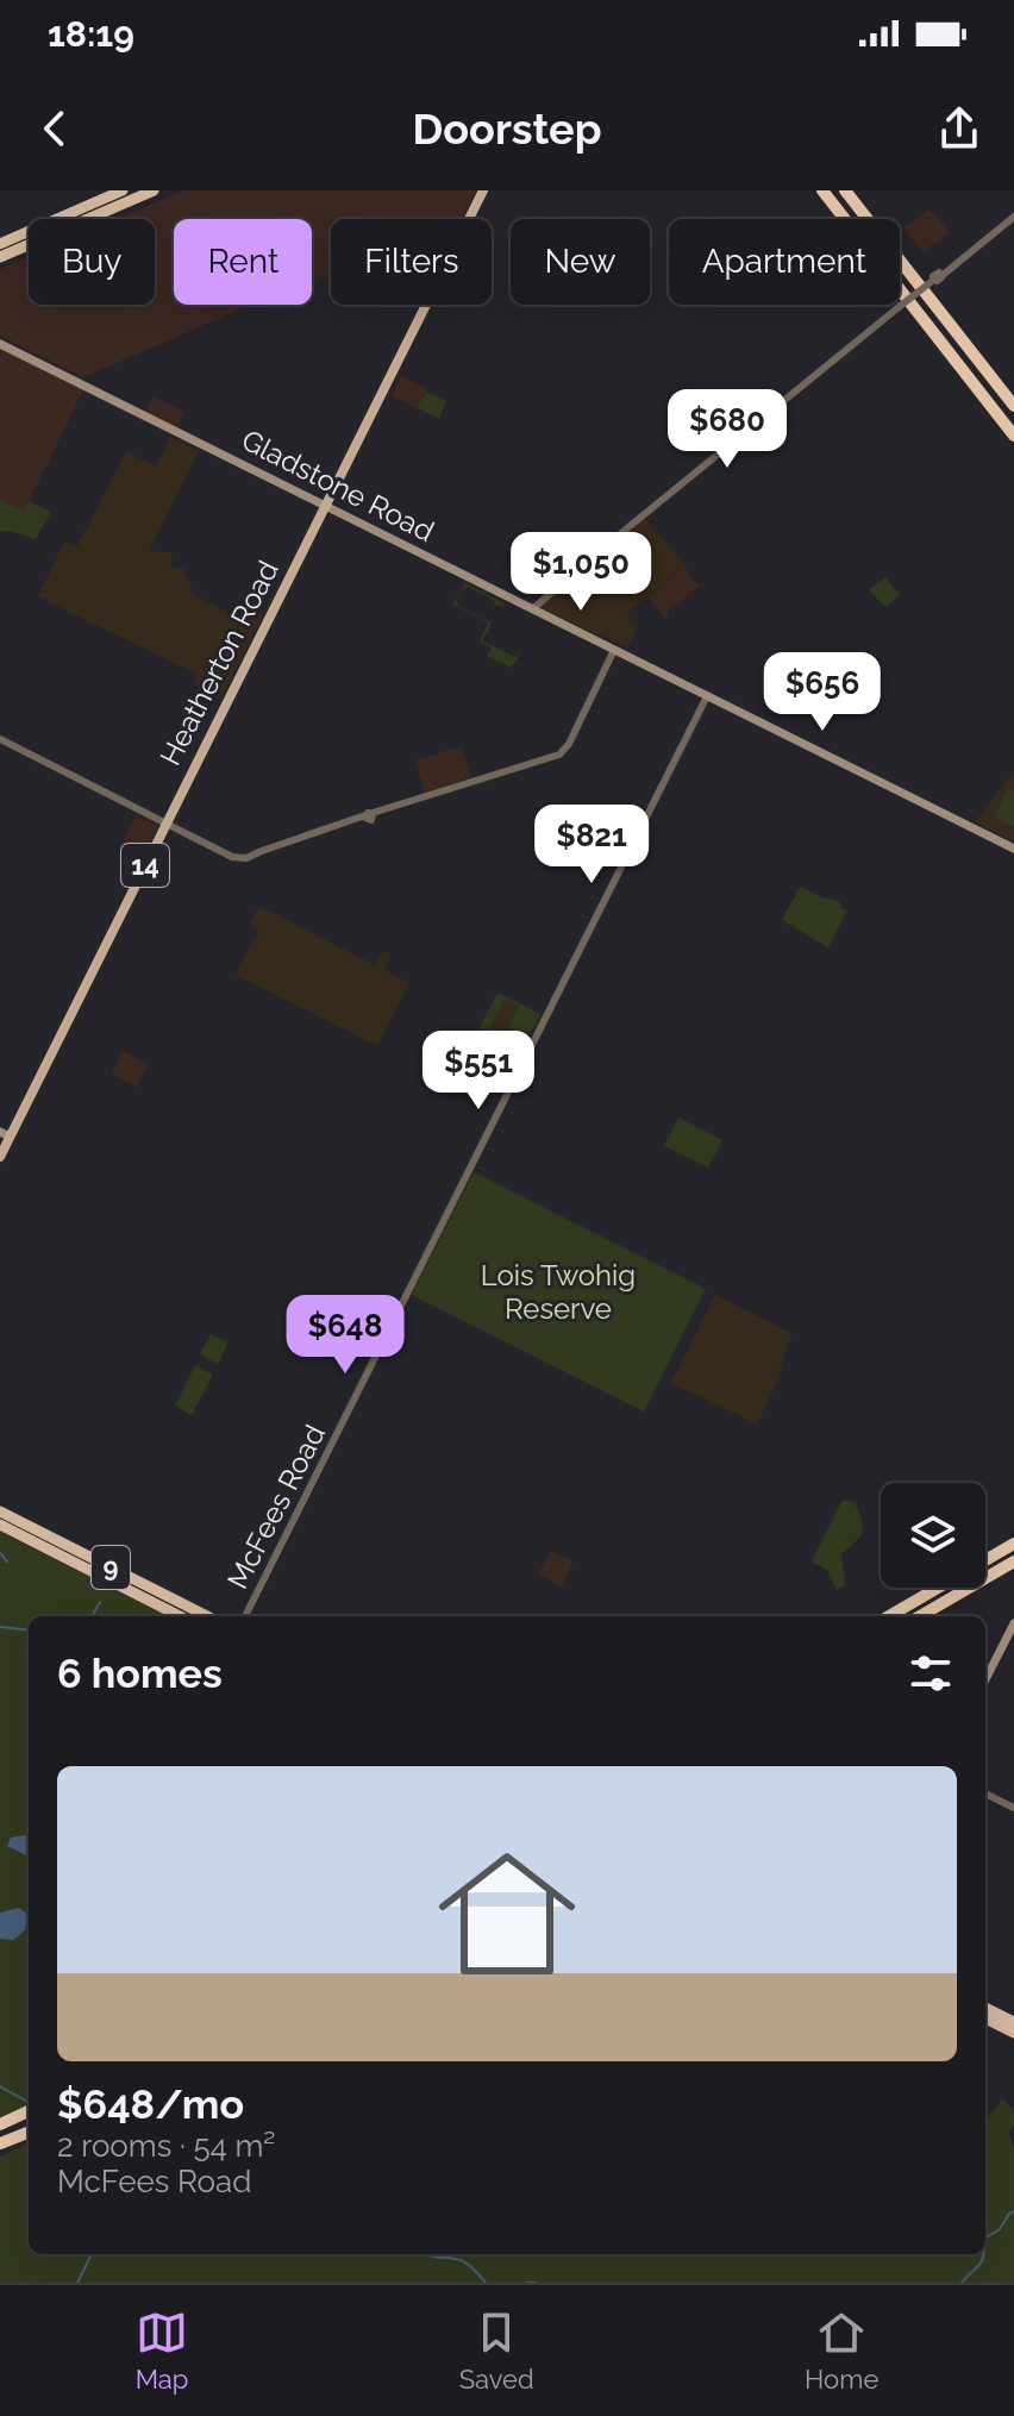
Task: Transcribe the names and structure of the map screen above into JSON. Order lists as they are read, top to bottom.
{
  "streets": {
    "highway": ["9"],
    "main road": ["Gladstone Road", "Heatherton Road", "14"],
    "street": ["McFees Road"]
  },
  "crossings": [
    ["Gladstone Road", "Heatherton Road"],
    ["Gladstone Road", "McFees Road"]
  ],
  "parks": ["Lois Twohig Reserve"],
  "page": {
    "status": "18:19",
    "header": "Doorstep",
    "chip": [
      "Buy",
      "Rent",
      "Filters",
      "New",
      "Apartment"
    ],
    "price": [
      "$680",
      "$1,050",
      "$656",
      "$821",
      "$551",
      "$648"
    ],
    "heading": "6 homes",
    "list": [
      {
        "name": "$648/mo",
        "note": "2 rooms · 54 m² · McFees Road"
      }
    ],
    "tabs": ["Map", "Saved", "Home"]
  }
}
